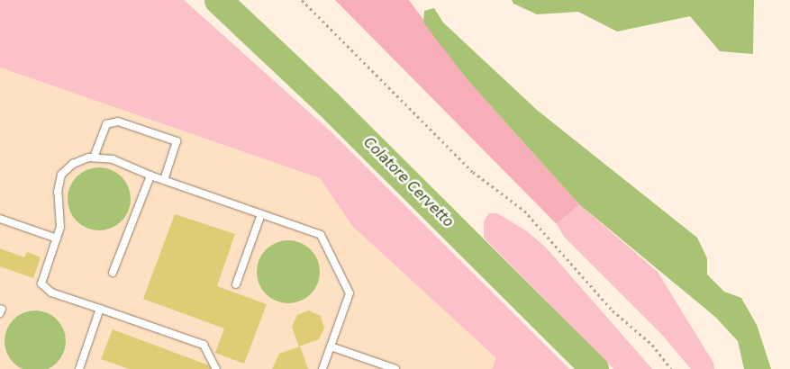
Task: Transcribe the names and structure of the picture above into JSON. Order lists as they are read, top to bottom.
{
  "water": ["Colatore Cervetto"]
}
